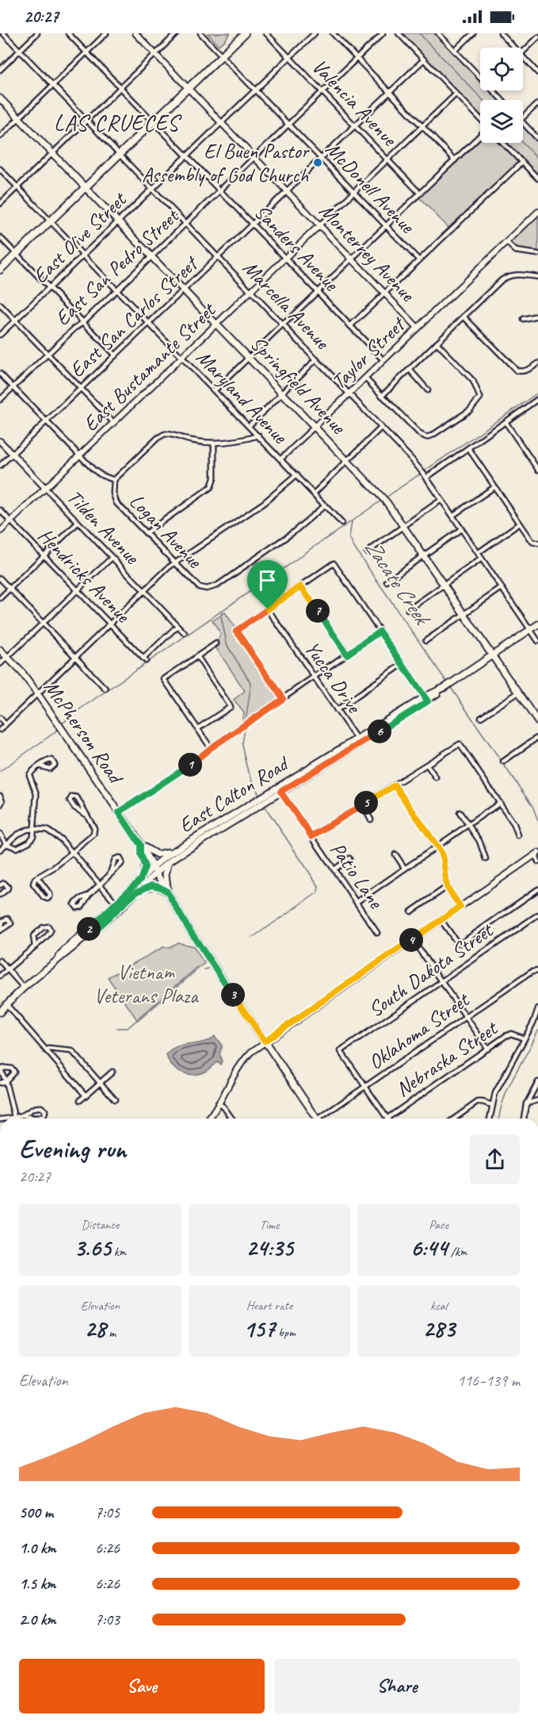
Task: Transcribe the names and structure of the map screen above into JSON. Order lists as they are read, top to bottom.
{
  "streets": {
    "main road": ["Springfield Avenue", "McPherson Road", "East Calton Road"],
    "street": [
      "Valencia Avenue",
      "McDonell Avenue",
      "East Olive Street",
      "Sanders Avenue",
      "Monterrey Avenue",
      "East San Pedro Street",
      "Marcella Avenue",
      "East San Carlos Street",
      "Taylor Street",
      "East Bustamante Street",
      "Maryland Avenue",
      "Tilden Avenue",
      "Logan Avenue",
      "Hendricks Avenue",
      "Yucca Drive",
      "Patio Lane",
      "South Dakota Street",
      "Oklahoma Street",
      "Nebraska Street"
    ]
  },
  "crossings": [
    ["Valencia Avenue", "East Olive Street"],
    ["Valencia Avenue", "East San Pedro Street"],
    ["Valencia Avenue", "East San Carlos Street"],
    ["McDonell Avenue", "East Olive Street"],
    ["McDonell Avenue", "East San Pedro Street"],
    ["McDonell Avenue", "East San Carlos Street"],
    ["East Olive Street", "Sanders Avenue"],
    ["East Olive Street", "Monterrey Avenue"],
    ["East Olive Street", "Marcella Avenue"],
    ["East Olive Street", "Springfield Avenue"],
    ["East Olive Street", "Maryland Avenue"],
    ["Sanders Avenue", "East San Pedro Street"],
    ["Sanders Avenue", "East San Carlos Street"],
    ["Sanders Avenue", "Taylor Street"],
    ["Sanders Avenue", "East Bustamante Street"],
    ["Monterrey Avenue", "East San Pedro Street"],
    ["Monterrey Avenue", "East San Carlos Street"],
    ["Monterrey Avenue", "Taylor Street"],
    ["Monterrey Avenue", "East Bustamante Street"],
    ["East San Pedro Street", "Marcella Avenue"],
    ["East San Pedro Street", "Springfield Avenue"],
    ["East San Pedro Street", "Maryland Avenue"],
    ["East San Pedro Street", "Logan Avenue"],
    ["Marcella Avenue", "East San Carlos Street"],
    ["Marcella Avenue", "Taylor Street"],
    ["Marcella Avenue", "East Bustamante Street"],
    ["Marcella Avenue", "East Calton Road"],
    ["East San Carlos Street", "Springfield Avenue"],
    ["East San Carlos Street", "Maryland Avenue"],
    ["East San Carlos Street", "Tilden Avenue"],
    ["East San Carlos Street", "Logan Avenue"],
    ["Taylor Street", "Springfield Avenue"],
    ["Taylor Street", "Maryland Avenue"],
    ["East Bustamante Street", "Springfield Avenue"],
    ["East Bustamante Street", "Maryland Avenue"],
    ["East Bustamante Street", "Tilden Avenue"],
    ["East Bustamante Street", "Logan Avenue"],
    ["East Bustamante Street", "Hendricks Avenue"],
    ["Springfield Avenue", "East Calton Road"],
    ["Maryland Avenue", "Logan Avenue"],
    ["Tilden Avenue", "Hendricks Avenue"],
    ["Yucca Drive", "East Calton Road"],
    ["McPherson Road", "East Calton Road"],
    ["East Calton Road", "Patio Lane"],
    ["South Dakota Street", "Oklahoma Street"]
  ],
  "districts": ["LAS CRUECES"],
  "water": ["Zacate Creek"],
  "parks": ["Vietnam Veterans Plaza"],
  "places": ["El Buen Pastor Assembly of God Church"],
  "page": {
    "status": "20:27",
    "pins": [
      "7",
      "6",
      "1",
      "5",
      "2",
      "4",
      "3"
    ],
    "heading": ["Evening run", "20:27"],
    "stats": [
      ["Distance", "3.65 km"],
      ["Time", "24:35"],
      ["Pace", "6:44 /km"],
      ["Elevation", "28 m"],
      ["Heart rate", "157 bpm"],
      ["kcal", "283"]
    ],
    "chart": ["Elevation", "116–139 m"],
    "list": [
      {
        "name": "500 m",
        "note": "7:05"
      },
      {
        "name": "1.0 km",
        "note": "6:26"
      },
      {
        "name": "1.5 km",
        "note": "6:26"
      },
      {
        "name": "2.0 km",
        "note": "7:03"
      }
    ],
    "buttons": ["Save", "Share"]
  }
}
